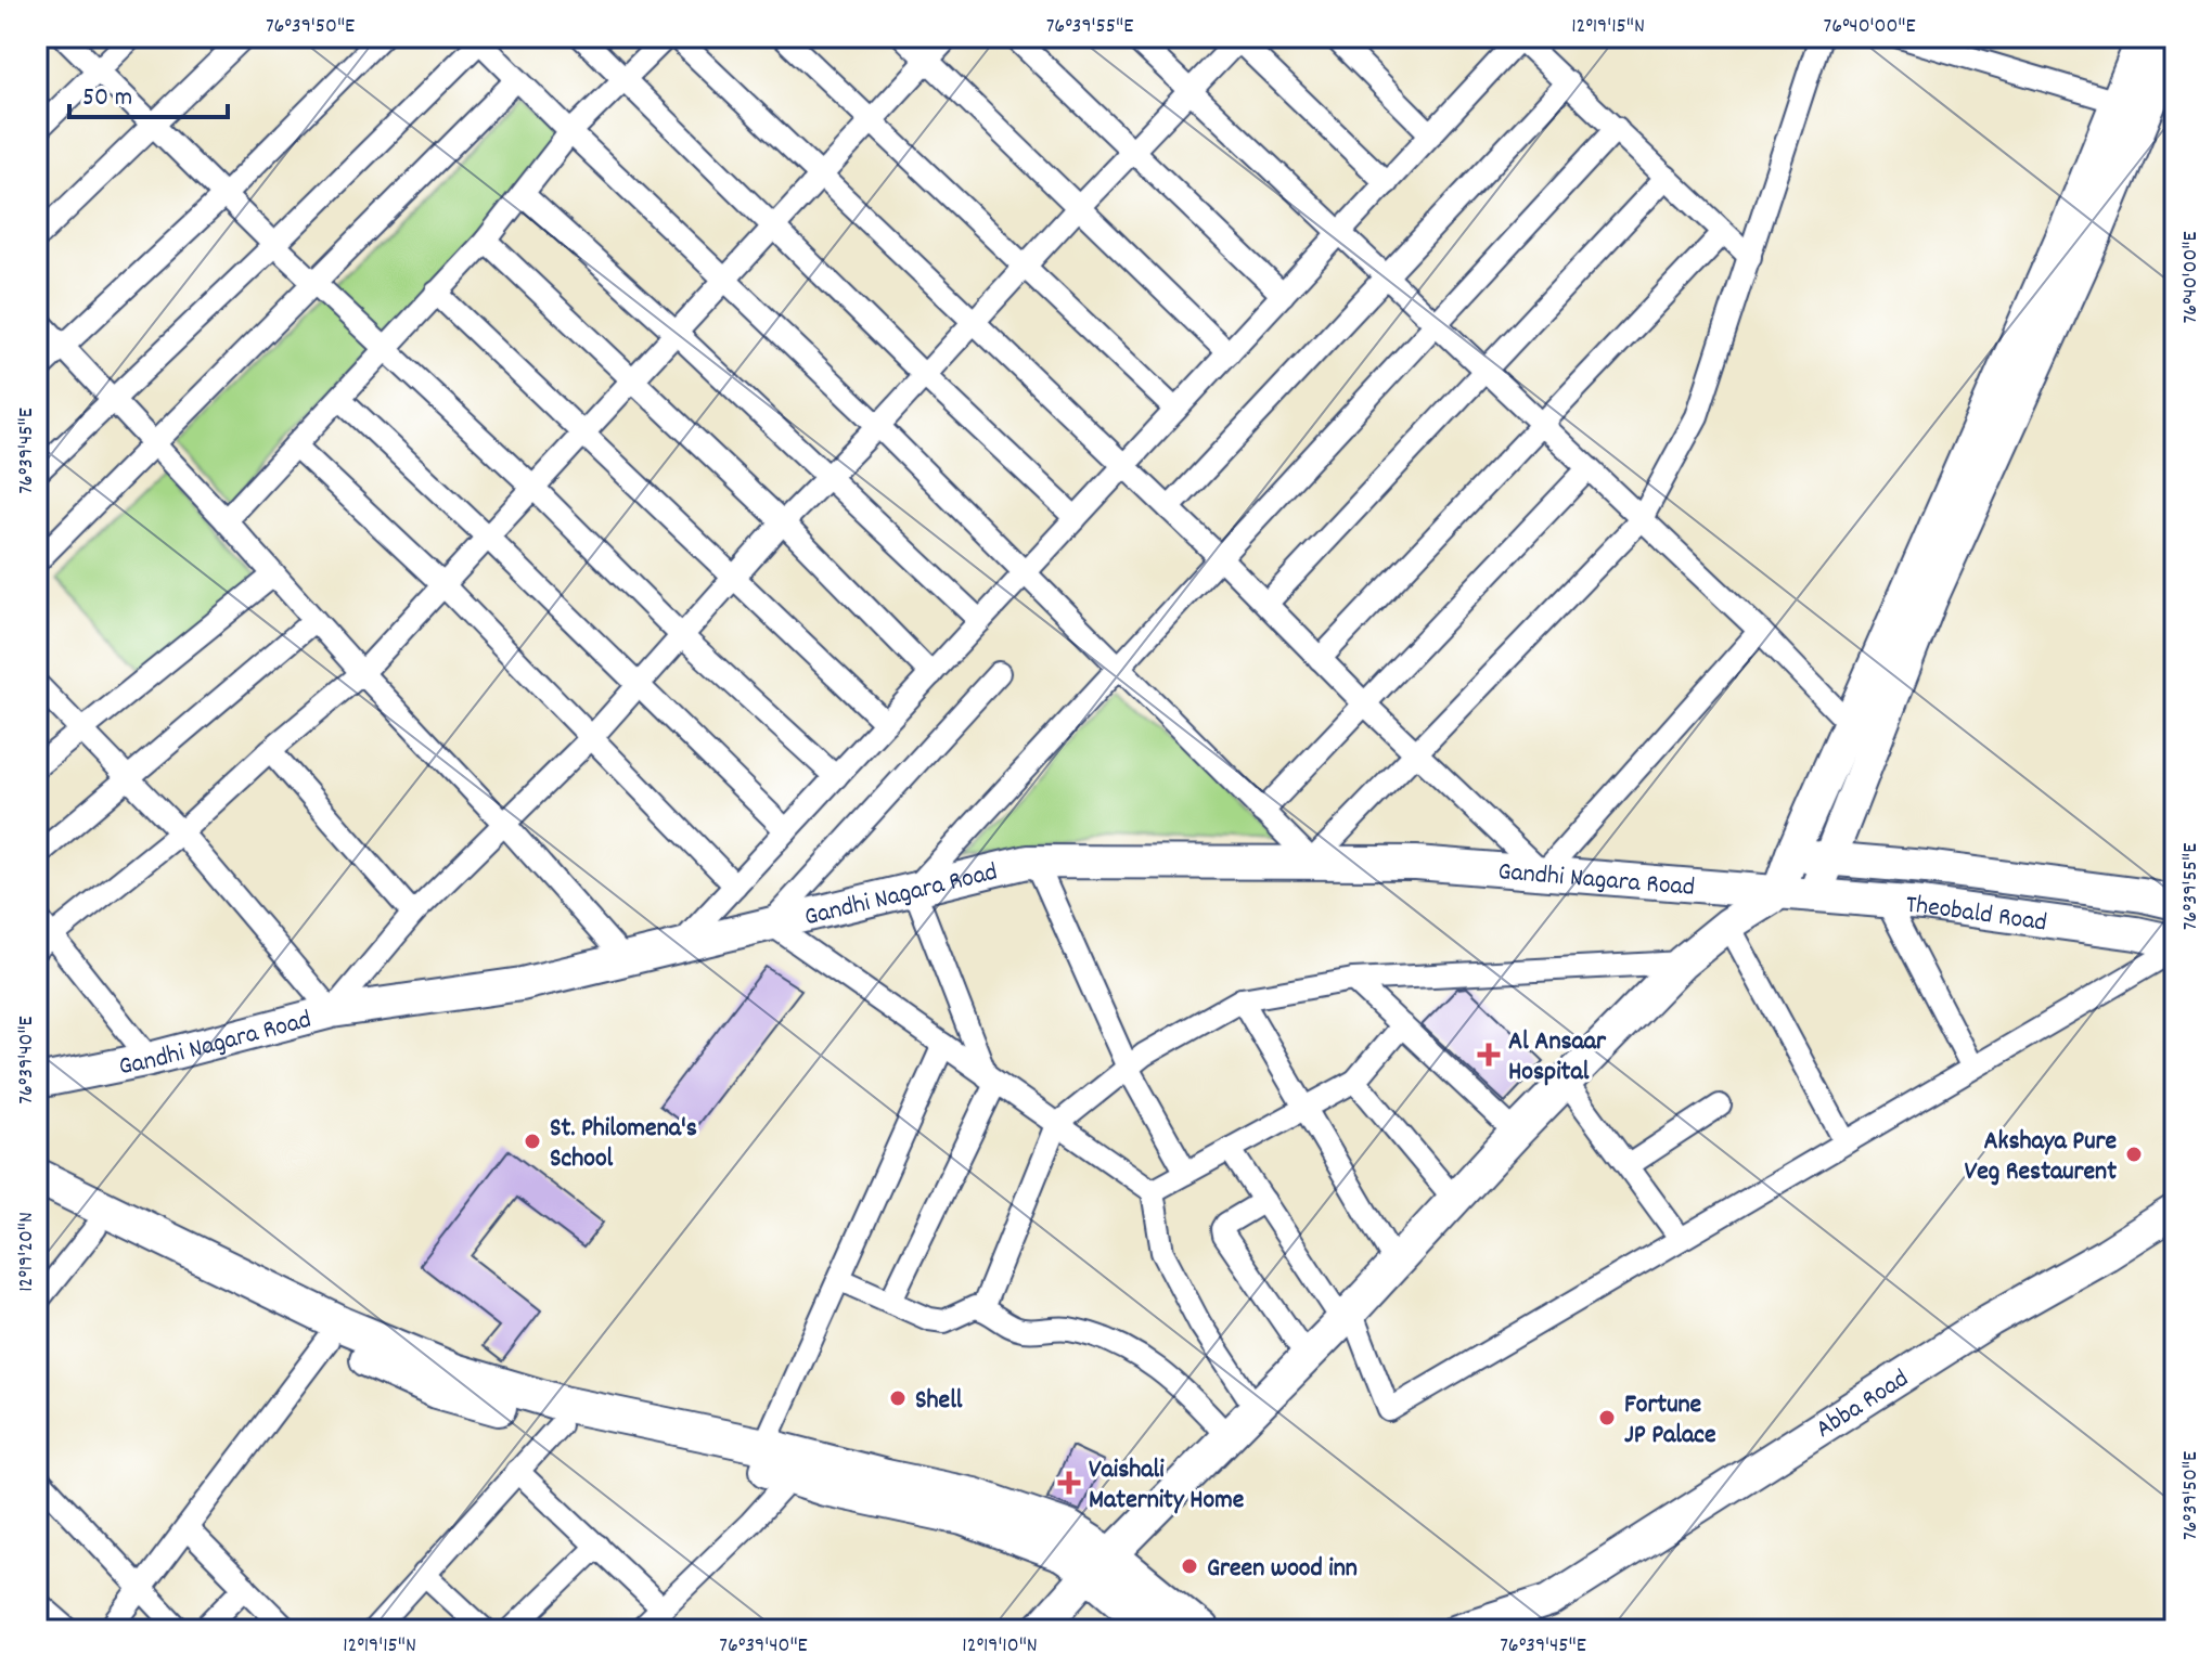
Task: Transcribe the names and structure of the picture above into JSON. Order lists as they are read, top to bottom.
{
  "streets": {
    "main road": ["Gandhi Nagara Road", "Theobald Road", "Abba Road"]
  },
  "crossings": [
    ["Gandhi Nagara Road", "Theobald Road"]
  ],
  "places": {
    "health": ["Al Ansaar Hospital", "Vaishali Maternity Home"],
    "other": [
      "St. Philomena's School",
      "Akshaya Pure Veg Restaurent",
      "Shell",
      "Fortune JP Palace",
      "Green wood inn"
    ]
  },
  "scale_bar": "50 m",
  "coordinates": [
    "76°39'50\"E",
    "76°39'55\"E",
    "12°19'15\"N",
    "76°40'00\"E",
    "76°39'45\"E",
    "76°39'40\"E",
    "12°19'20\"N",
    "12°19'10\"N"
  ]
}
